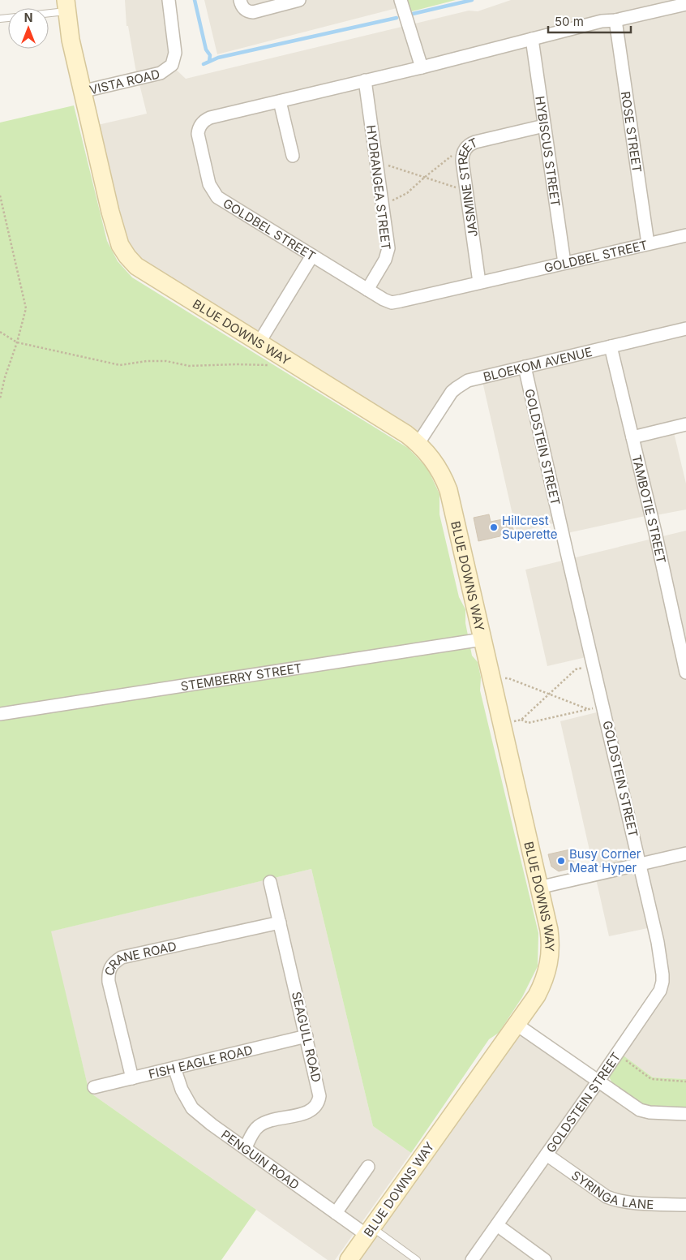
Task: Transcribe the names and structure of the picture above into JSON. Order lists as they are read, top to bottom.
{
  "streets": {
    "street": [
      "VISTA ROAD",
      "ROSE STREET",
      "HYBISCUS STREET",
      "HYDRANGEA STREET",
      "JASMINE STREET",
      "GOLDBEL STREET",
      "BLUE DOWNS WAY",
      "BLOEKOM AVENUE",
      "GOLDSTEIN STREET",
      "TAMBOTIE STREET",
      "STEMBERRY STREET",
      "CRANE ROAD",
      "SEAGULL ROAD",
      "FISH EAGLE ROAD",
      "PENGUIN ROAD",
      "SYRINGA LANE"
    ]
  },
  "crossings": [
    ["VISTA ROAD", "BLUE DOWNS WAY"],
    ["ROSE STREET", "GOLDBEL STREET"],
    ["HYBISCUS STREET", "JASMINE STREET"],
    ["HYBISCUS STREET", "GOLDBEL STREET"],
    ["HYDRANGEA STREET", "GOLDBEL STREET"],
    ["JASMINE STREET", "GOLDBEL STREET"],
    ["BLUE DOWNS WAY", "BLOEKOM AVENUE"],
    ["BLUE DOWNS WAY", "STEMBERRY STREET"],
    ["BLUE DOWNS WAY", "PENGUIN ROAD"],
    ["BLOEKOM AVENUE", "GOLDSTEIN STREET"],
    ["BLOEKOM AVENUE", "TAMBOTIE STREET"],
    ["GOLDSTEIN STREET", "SYRINGA LANE"],
    ["CRANE ROAD", "SEAGULL ROAD"],
    ["CRANE ROAD", "FISH EAGLE ROAD"],
    ["SEAGULL ROAD", "FISH EAGLE ROAD"],
    ["SEAGULL ROAD", "PENGUIN ROAD"],
    ["FISH EAGLE ROAD", "PENGUIN ROAD"]
  ],
  "places": ["Hillcrest Superette", "Busy Corner Meat Hyper"],
  "scale_bar": "50 m",
  "north": "top"
}
